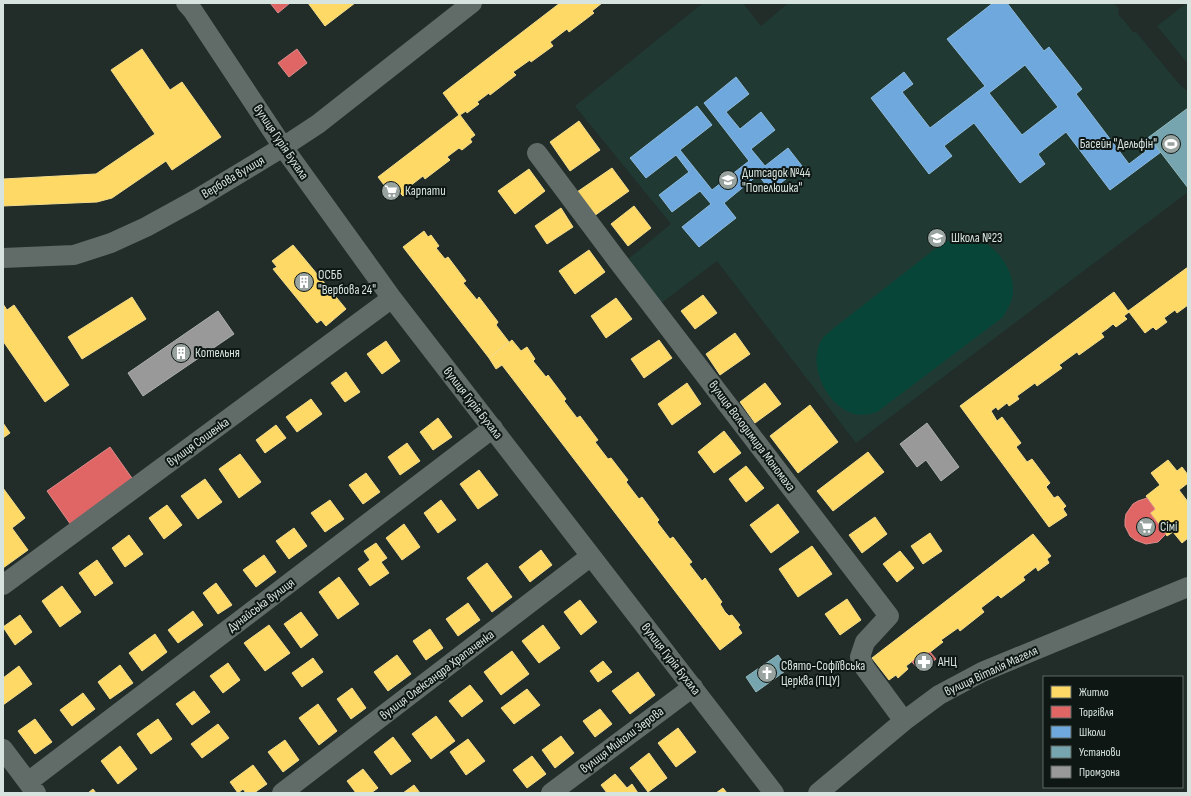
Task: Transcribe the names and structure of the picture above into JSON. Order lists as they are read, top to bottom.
{
  "streets": {
    "street": [
      "вулиця Гурія Бухала",
      "Вербова вулиця",
      "вулиця Володимира Мономаха",
      "вулиця Сошенка",
      "Дунайська вулиця",
      "вулиця Віталія Магеля",
      "вулиця Олександра Храпаченка",
      "вулиця Миколи Зерова"
    ]
  },
  "crossings": [
    ["вулиця Гурія Бухала", "Вербова вулиця"],
    ["вулиця Гурія Бухала", "вулиця Сошенка"],
    ["вулиця Гурія Бухала", "Дунайська вулиця"],
    ["вулиця Гурія Бухала", "вулиця Олександра Храпаченка"],
    ["вулиця Гурія Бухала", "вулиця Миколи Зерова"],
    ["вулиця Володимира Мономаха", "вулиця Віталія Магеля"]
  ],
  "places": {
    "sports": ["Басейн \"Дельфін\""],
    "school or university": ["Дитсадок №44 \"Попелюшка\"", "Школа №23"],
    "supermarket": ["Карпати", "Сімі"],
    "building": ["ОСББ \"Вербова 24\"", "Котельня"],
    "pharmacy": ["АНЦ"],
    "church": ["Свято-Софіївська Церква (ПЦУ)"]
  },
  "legend": [
    "Житло",
    "Торгівля",
    "Школи",
    "Установи",
    "Промзона"
  ]
}
